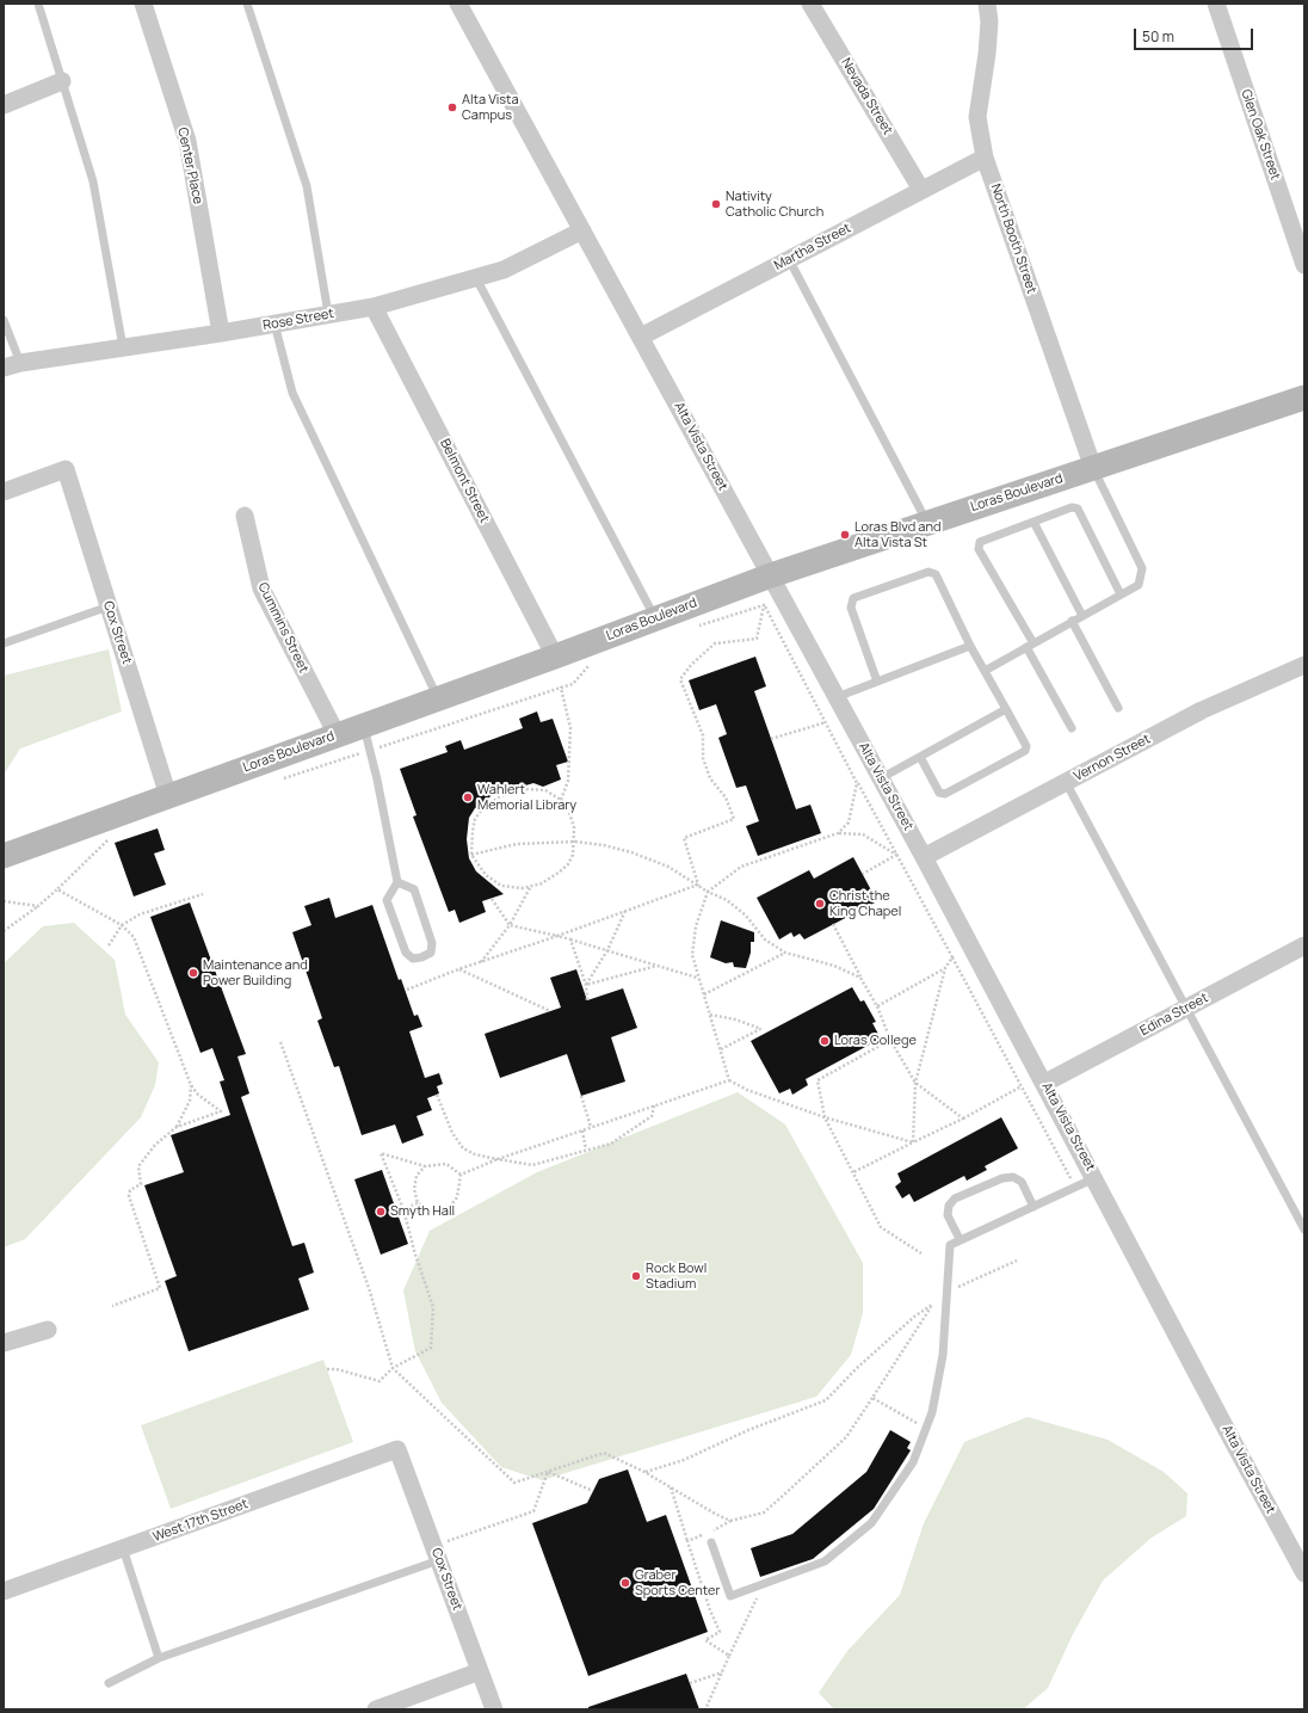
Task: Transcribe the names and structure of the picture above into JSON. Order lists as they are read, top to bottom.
{
  "streets": {
    "main road": ["Loras Boulevard"],
    "street": [
      "Nevada Street",
      "Glen Oak Street",
      "Center Place",
      "North Booth Street",
      "Martha Street",
      "Rose Street",
      "Alta Vista Street",
      "Belmont Street",
      "Cummins Street",
      "Cox Street",
      "Vernon Street",
      "Edina Street",
      "West 17th Street"
    ]
  },
  "crossings": [
    ["Nevada Street", "Martha Street"],
    ["Center Place", "Rose Street"],
    ["North Booth Street", "Martha Street"],
    ["North Booth Street", "Loras Boulevard"],
    ["Martha Street", "Alta Vista Street"],
    ["Rose Street", "Alta Vista Street"],
    ["Rose Street", "Belmont Street"],
    ["Alta Vista Street", "Loras Boulevard"],
    ["Alta Vista Street", "Vernon Street"],
    ["Alta Vista Street", "Edina Street"],
    ["Belmont Street", "Loras Boulevard"],
    ["Loras Boulevard", "Cummins Street"],
    ["Loras Boulevard", "Cox Street"],
    ["Cox Street", "West 17th Street"]
  ],
  "places": [
    "Alta Vista Campus",
    "Nativity Catholic Church",
    "Loras Blvd and Alta Vista St",
    "Wahlert Memorial Library",
    "Christ the King Chapel",
    "Maintenance and Power Building",
    "Loras College",
    "Smyth Hall",
    "Rock Bowl Stadium",
    "Graber Sports Center"
  ],
  "scale_bar": "50 m"
}
